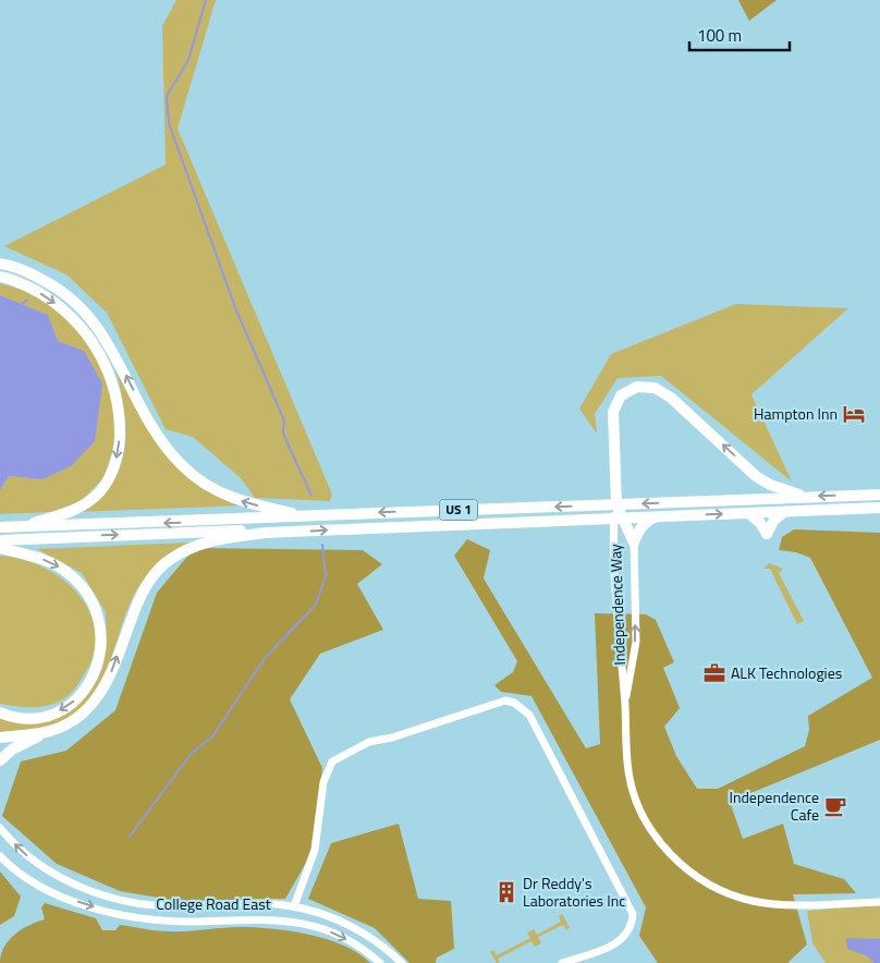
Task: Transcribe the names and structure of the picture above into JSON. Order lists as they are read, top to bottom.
{
  "streets": {
    "highway": ["US 1"],
    "street": ["Independence Way", "College Road East"]
  },
  "crossings": [
    ["US 1", "Independence Way"]
  ],
  "places": {
    "hotel": ["Hampton Inn"],
    "office": ["ALK Technologies"],
    "cafe": ["Independence Cafe"],
    "building": ["Dr Reddy's Laboratories Inc"]
  },
  "scale_bar": "100 m"
}
